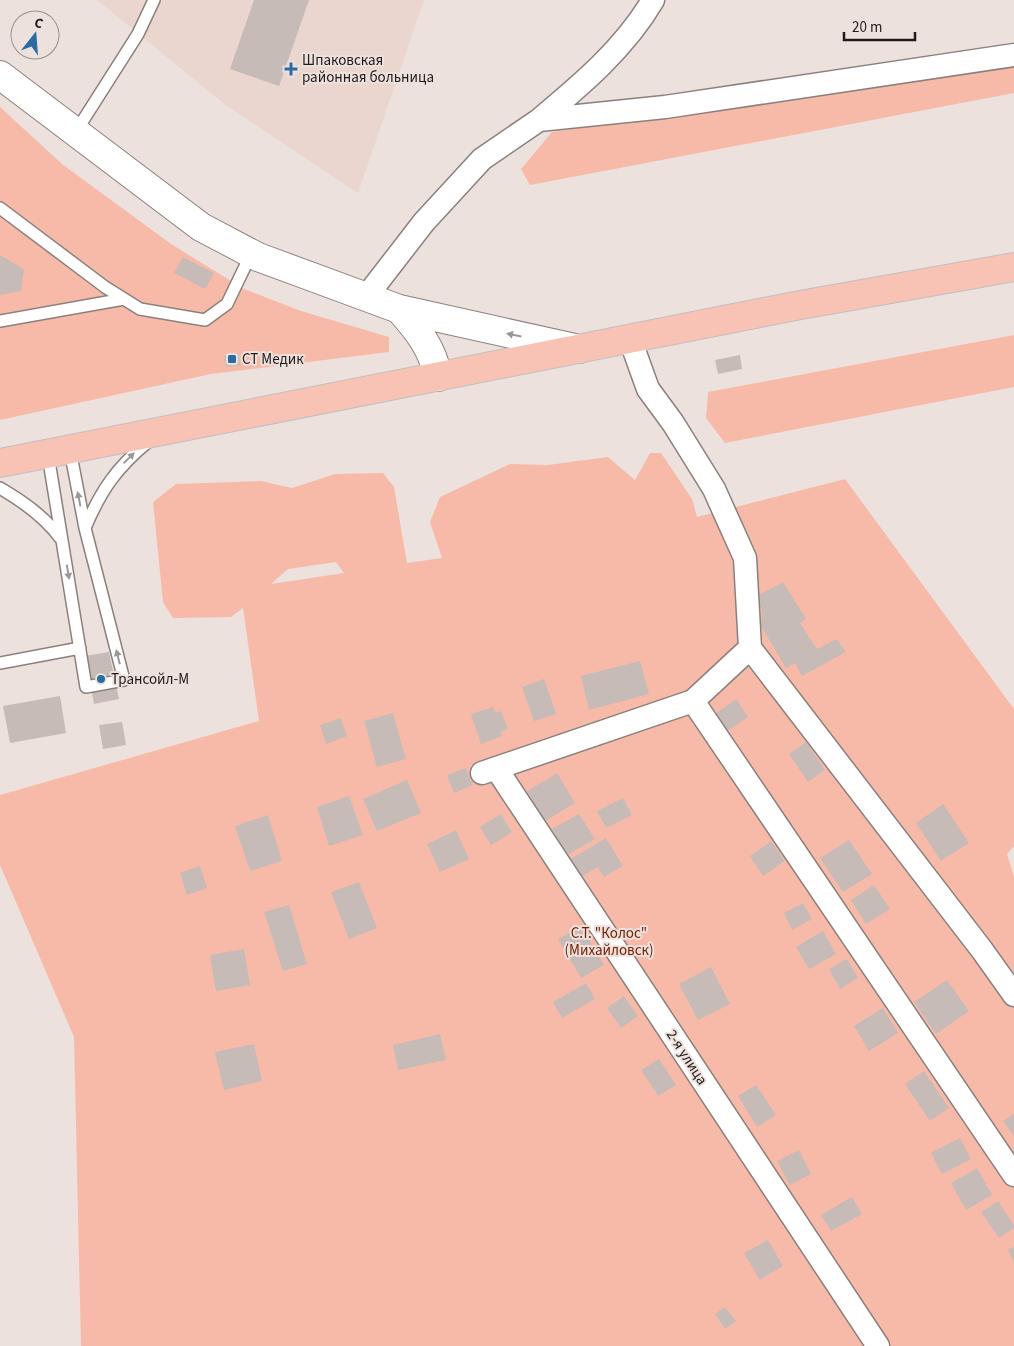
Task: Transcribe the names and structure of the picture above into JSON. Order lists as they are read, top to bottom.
{
  "streets": {
    "street": ["2-я улица"]
  },
  "parks": ["С.Т. \"Колос\" (Михайловск)"],
  "places": {
    "health": ["Шпаковская районная больница"],
    "transit": ["СТ Медик"],
    "other": ["Трансойл-М"]
  },
  "scale_bar": "20 m",
  "north": "top"
}
